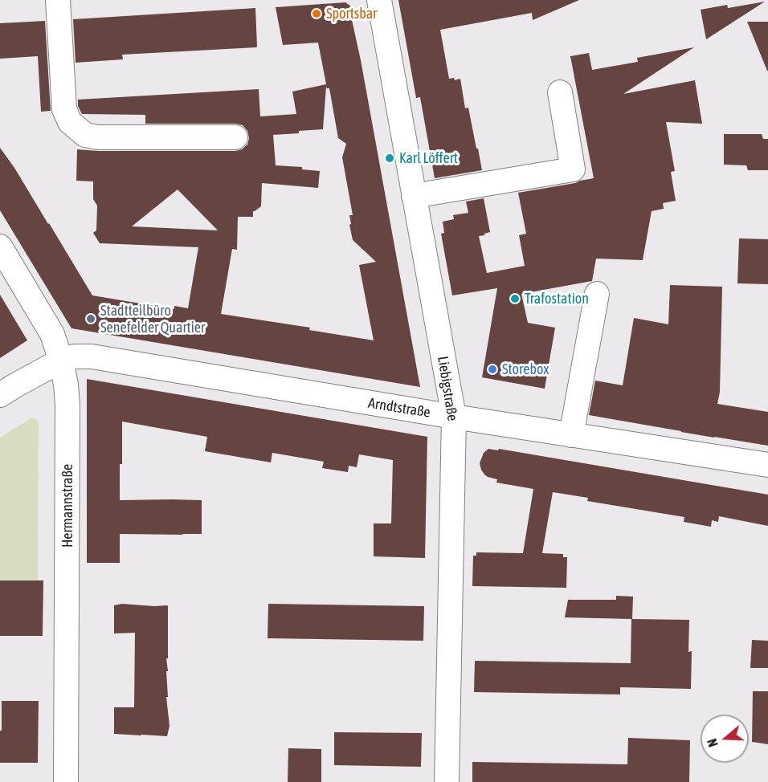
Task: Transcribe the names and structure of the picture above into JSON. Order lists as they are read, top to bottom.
{
  "streets": {
    "street": ["Liebigstraße", "Arndtstraße", "Hermannstraße"]
  },
  "crossings": [
    ["Liebigstraße", "Arndtstraße"],
    ["Arndtstraße", "Hermannstraße"]
  ],
  "places": [
    "Sportsbar",
    "Karl Löffert",
    "Trafostation",
    "Stadtteilbüro Senefelder Quartier",
    "Storebox"
  ],
  "north": "left"
}
